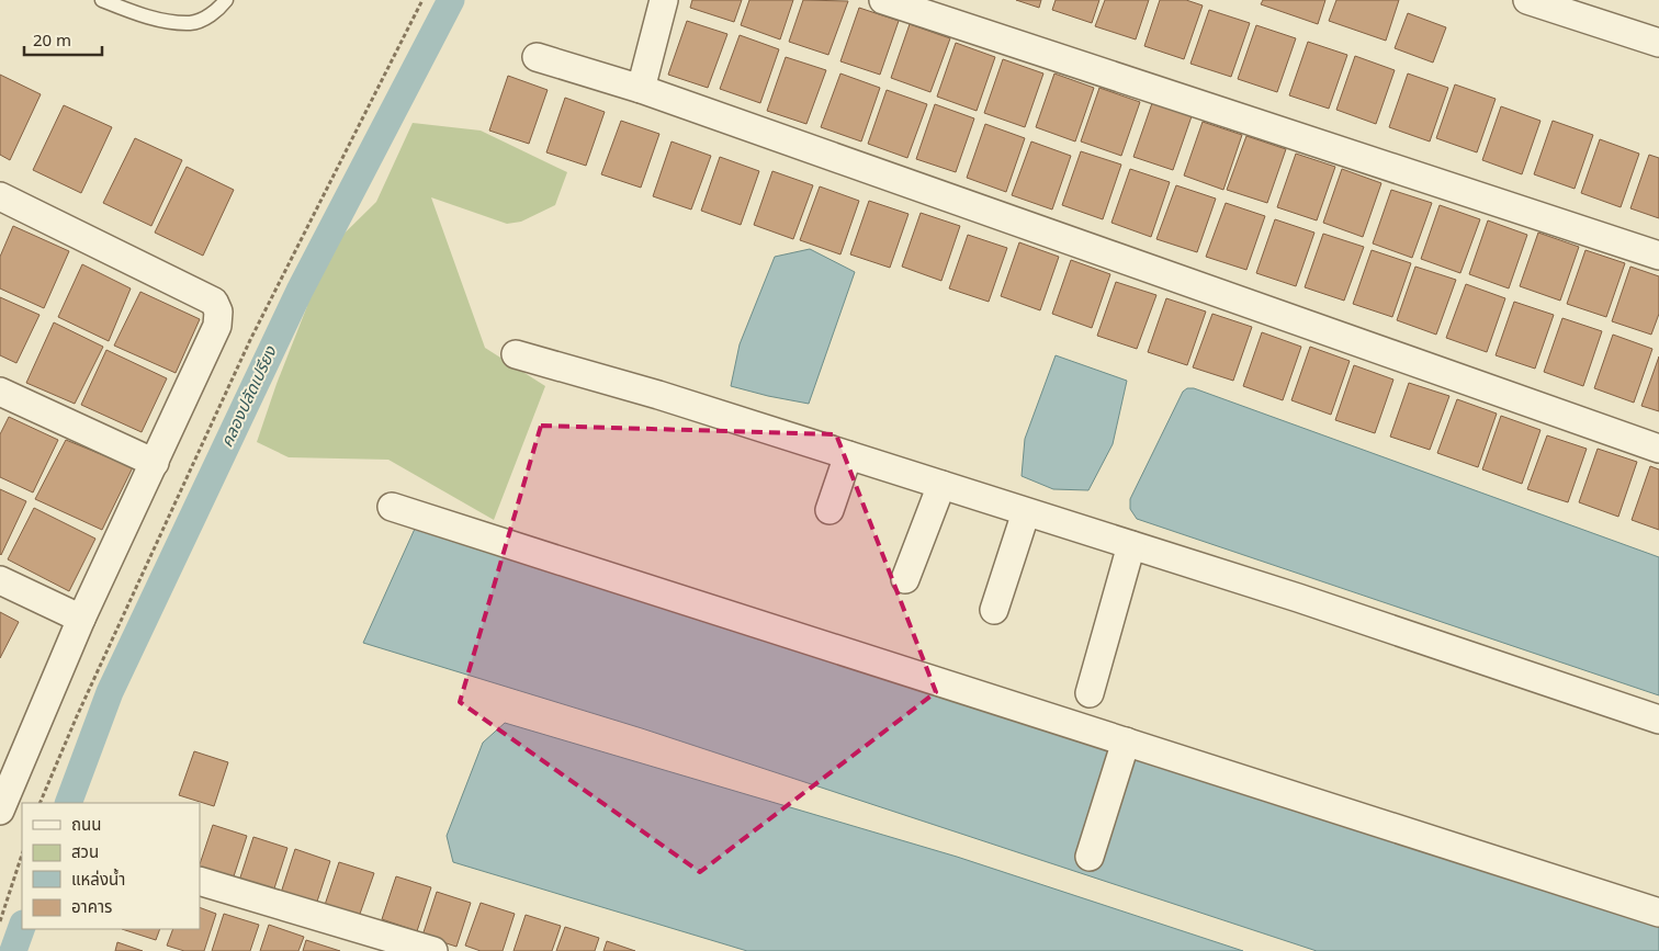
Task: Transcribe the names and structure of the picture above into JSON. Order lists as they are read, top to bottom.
{
  "water": ["คลองปลัดเปรียง"],
  "legend": [
    "ถนน",
    "สวน",
    "แหล่งน้ำ",
    "อาคาร"
  ],
  "scale_bar": "20 m"
}
